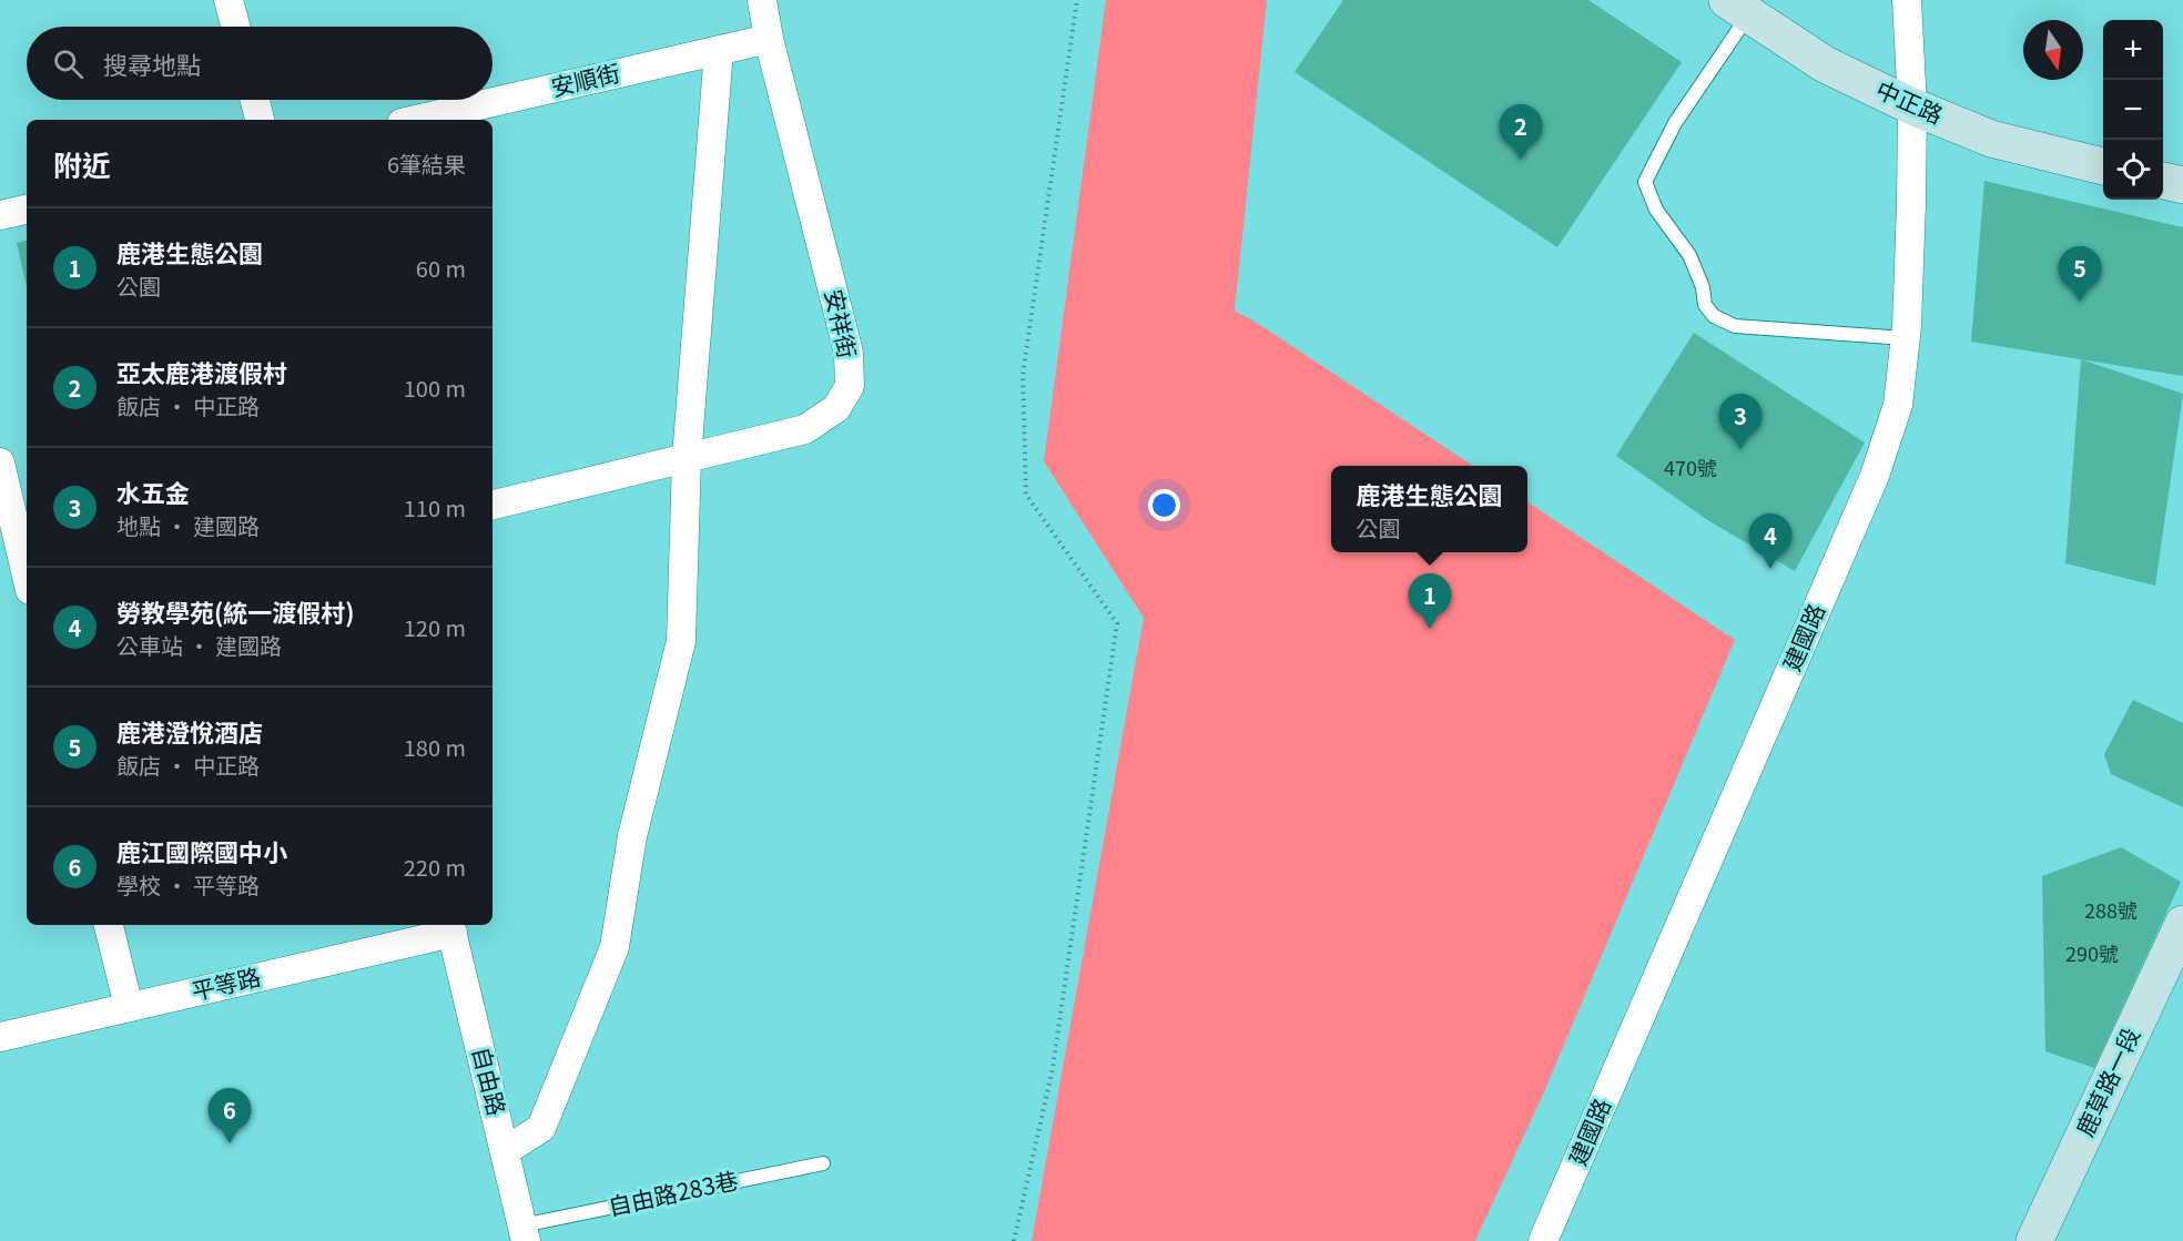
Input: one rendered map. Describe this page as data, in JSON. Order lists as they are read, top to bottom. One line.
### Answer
{"streets":{"main road":["中正路","鹿草路一段"],"street":["安順街","安祥街","建國路","平等路","自由路"],"lane":["自由路283巷"]},"crossings":[["安順街","安祥街"],["中正路","建國路"],["平等路","自由路"],["自由路","自由路283巷"]],"house_numbers":["470號","288號","290號"],"north":"bottom","page":{"map_buttons":["+","−"],"search":"搜尋地點","pins":["2","5","3","4","1","6"],"heading":["附近","6筆結果"],"list":[{"mark":"1","name":"鹿港生態公園","note":"公園","value":"60 m"},{"mark":"2","name":"亞太鹿港渡假村","note":"飯店 · 中正路","value":"100 m"},{"mark":"3","name":"水五金","note":"地點 · 建國路","value":"110 m"},{"mark":"4","name":"勞教學苑(統一渡假村)","note":"公車站 · 建國路","value":"120 m"},{"mark":"5","name":"鹿港澄悅酒店","note":"飯店 · 中正路","value":"180 m"},{"mark":"6","name":"鹿江國際國中小","note":"學校 · 平等路","value":"220 m"}],"popup":["鹿港生態公園","公園"]}}
